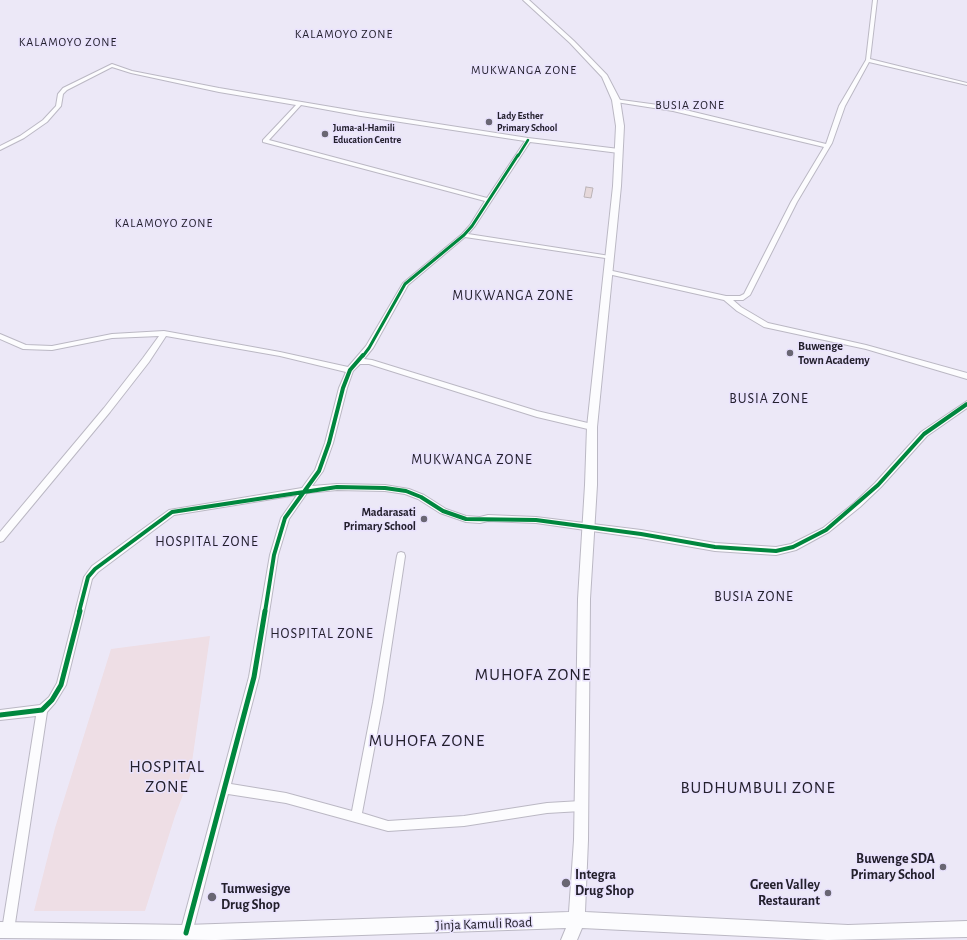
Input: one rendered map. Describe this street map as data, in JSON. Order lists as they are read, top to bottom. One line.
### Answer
{"streets":{"main road":["Jinja Kamuli Road"]},"districts":["KALAMOYO ZONE","KALAMOYO ZONE","MUKWANGA ZONE","BUSIA ZONE","KALAMOYO ZONE","MUKWANGA ZONE","BUSIA ZONE","MUKWANGA ZONE","HOSPITAL ZONE","BUSIA ZONE","HOSPITAL ZONE","MUHOFA ZONE","MUHOFA ZONE","HOSPITAL ZONE","BUDHUMBULI ZONE"],"places":["Lady Esther Primary School","Juma-al-Hamili Education Centre","Buwenge Town Academy","Madarasati Primary School","Buwenge SDA Primary School","Integra Drug Shop","Green Valley Restaurant","Tumwesigye Drug Shop"]}
